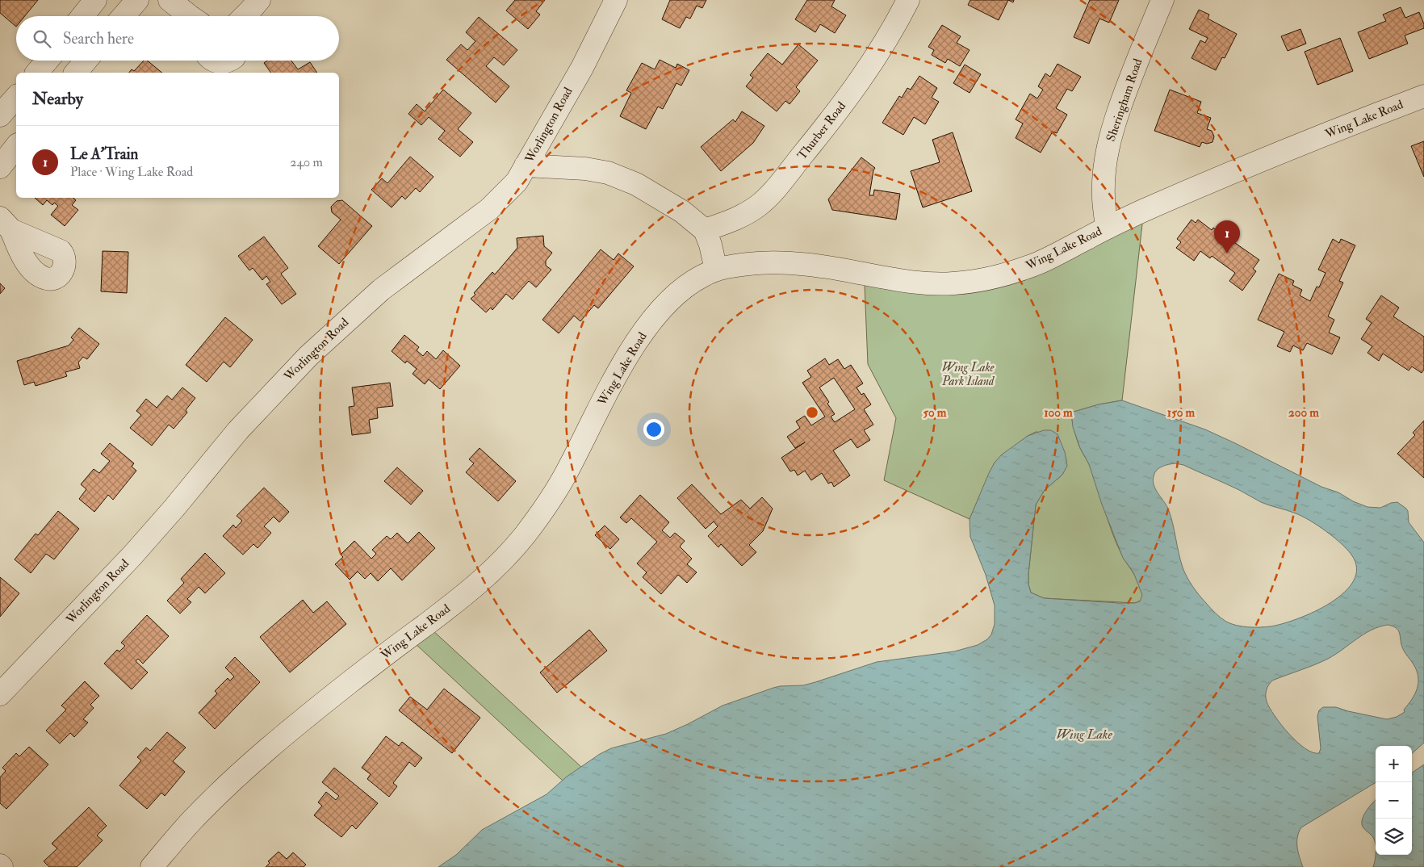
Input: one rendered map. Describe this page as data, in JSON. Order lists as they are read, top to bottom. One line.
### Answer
{"streets":{"street":["Sheringham Road","Wing Lake Road","Worlington Road","Thurber Road"]},"crossings":[["Sheringham Road","Wing Lake Road"]],"water":["Wing Lake"],"parks":["Wing Lake Park Island"],"page":{"search":"Search here","heading":"Nearby","list":[{"mark":"1","name":"Le A'Train","note":"Place · Wing Lake Road","value":"240 m"}],"pins":"1","map_buttons":["+","−"]},"rings":["50 m","100 m","150 m","200 m"]}
